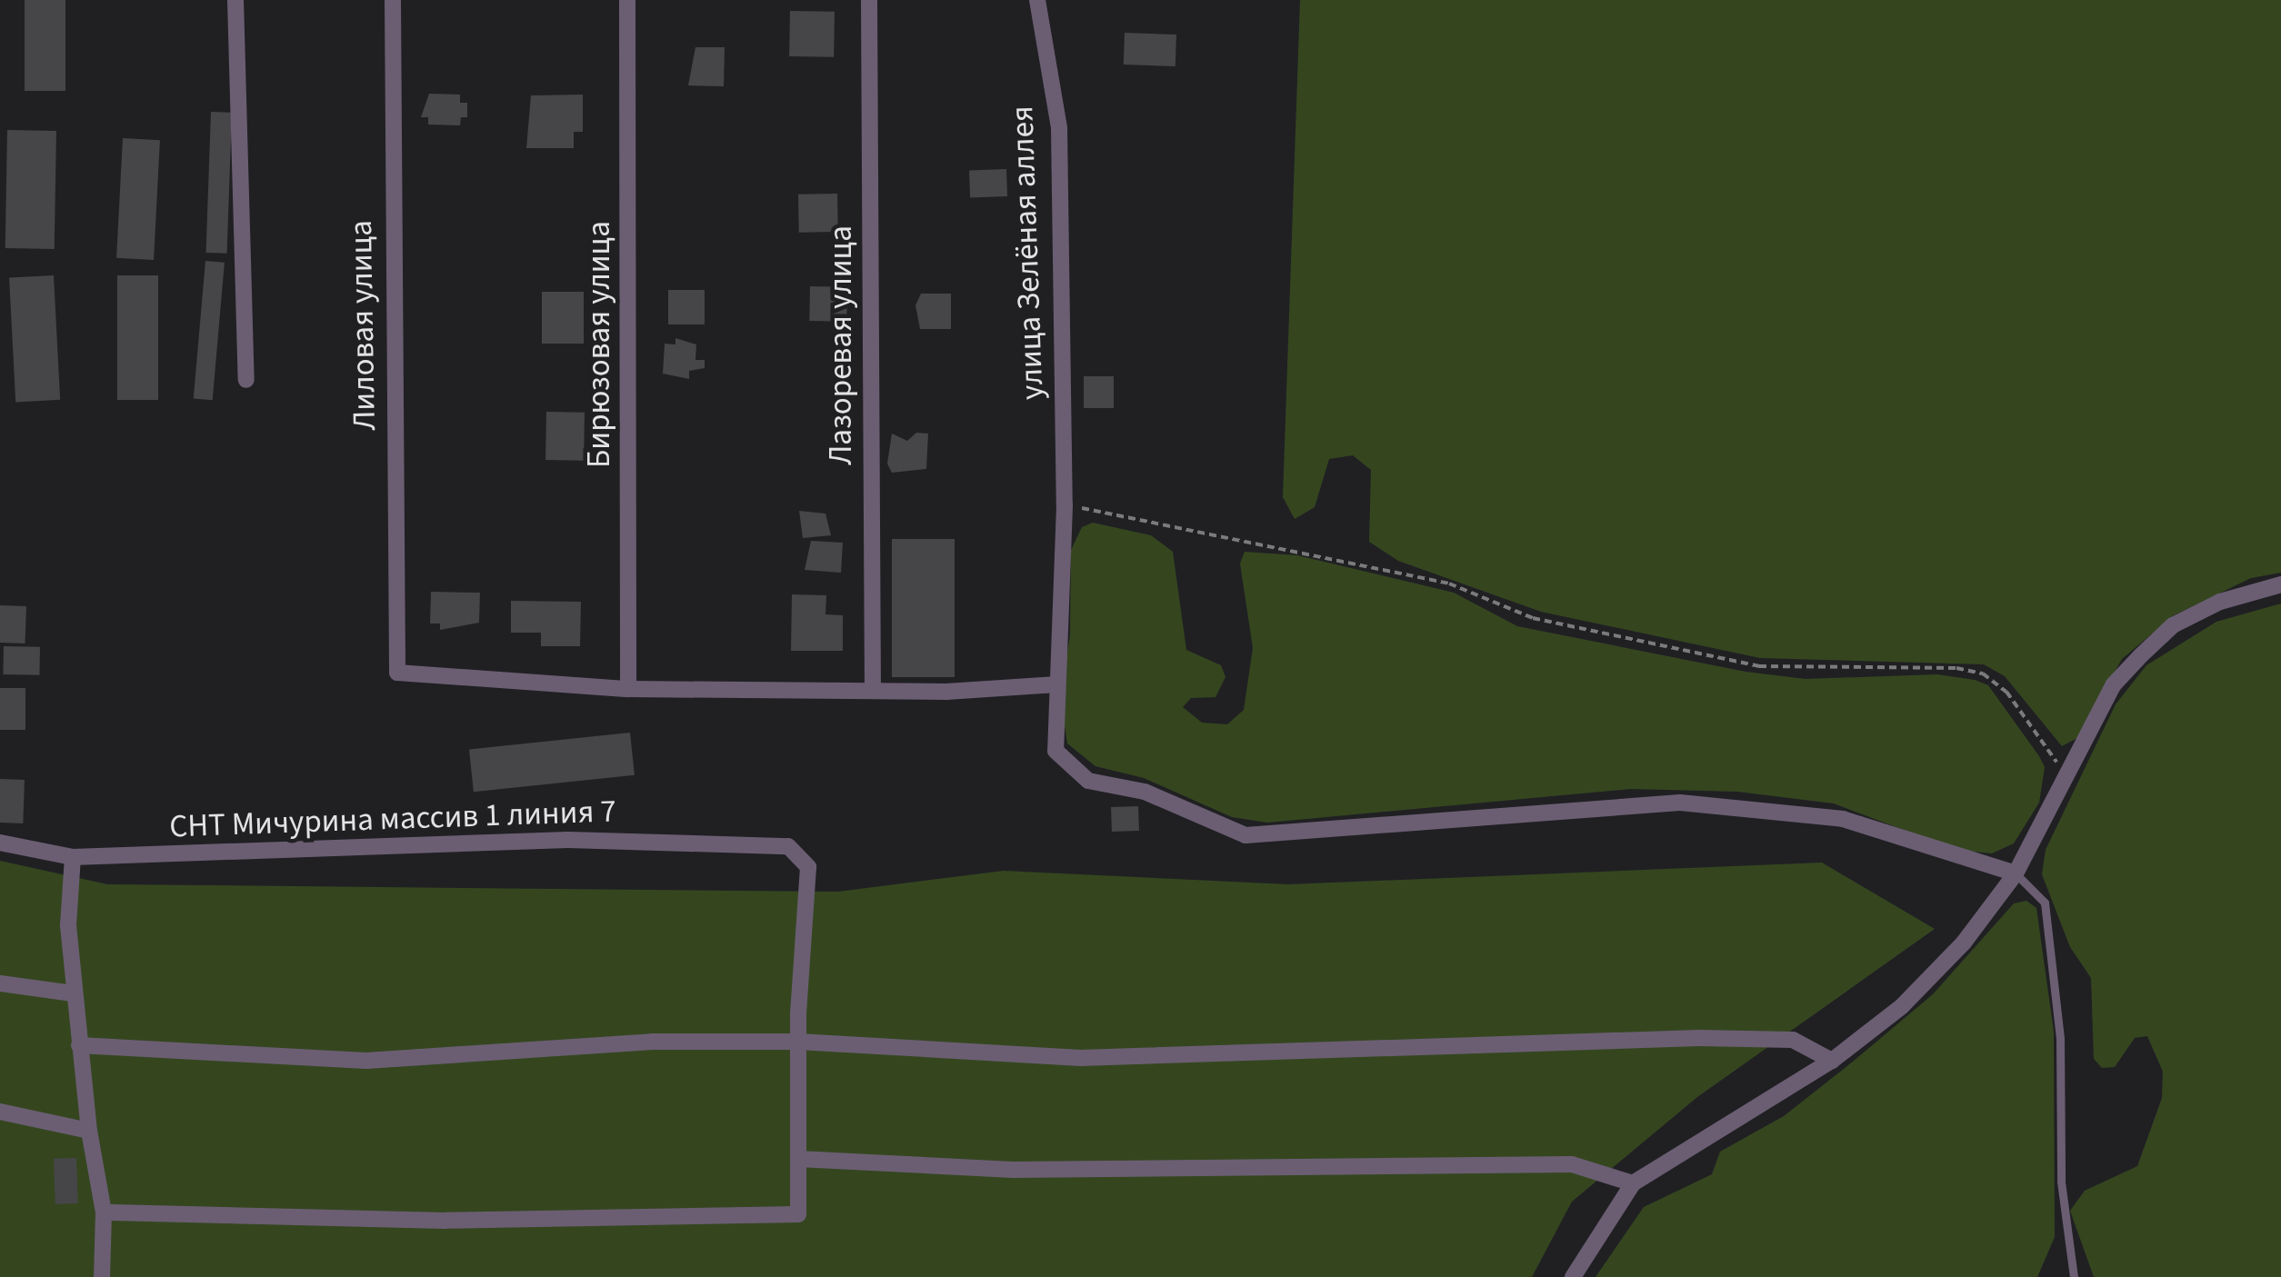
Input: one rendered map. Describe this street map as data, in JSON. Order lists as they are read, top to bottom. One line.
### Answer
{"streets":{"street":["улица Зелёная аллея","Лиловая улица","Бирюзовая улица","Лазоревая улица","СНТ Мичурина массив 1 линия 7"]},"crossings":[["Лиловая улица","Бирюзовая улица"]]}
